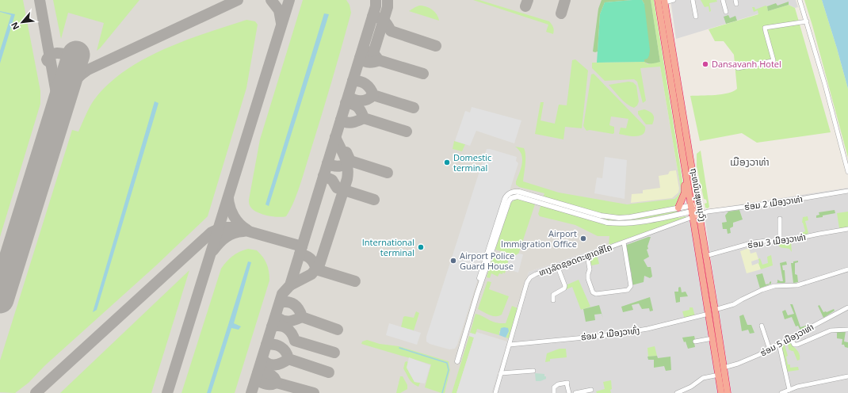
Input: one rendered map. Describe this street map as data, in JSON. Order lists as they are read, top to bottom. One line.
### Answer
{"streets":{"highway":["ຖະຫນົນສຸພານຸວົງ"],"street":["ຮ່ອມ 2 ເມືອງວາທ່າ","ຮ່ອມ 3 ເມືອງວາທ່າ","ທາງລັດຊອດຕະຫຼາດສີໄຄ","ຮ່ອມ 2 ເມືອງວາທົ່ງ","ຮ່ອມ 5 ເມືອງວາທ່າ"]},"crossings":[["ຖະຫນົນສຸພານຸວົງ","ຮ່ອມ 2 ເມືອງວາທ່າ"],["ຖະຫນົນສຸພານຸວົງ","ຮ່ອມ 3 ເມືອງວາທ່າ"],["ຖະຫນົນສຸພານຸວົງ","ທາງລັດຊອດຕະຫຼາດສີໄຄ"],["ຖະຫນົນສຸພານຸວົງ","ຮ່ອມ 2 ເມືອງວາທົ່ງ"],["ຖະຫນົນສຸພານຸວົງ","ຮ່ອມ 5 ເມືອງວາທ່າ"],["ຮ່ອມ 2 ເມືອງວາທ່າ","ທາງລັດຊອດຕະຫຼາດສີໄຄ"],["ທາງລັດຊອດຕະຫຼາດສີໄຄ","ຮ່ອມ 2 ເມືອງວາທົ່ງ"]],"districts":["ເມືອງວາທ່າ"],"places":["Dansavanh Hotel","Domestic terminal","Airport Immigration Office","International terminal","Airport Police Guard House"],"north":"bottom left"}
